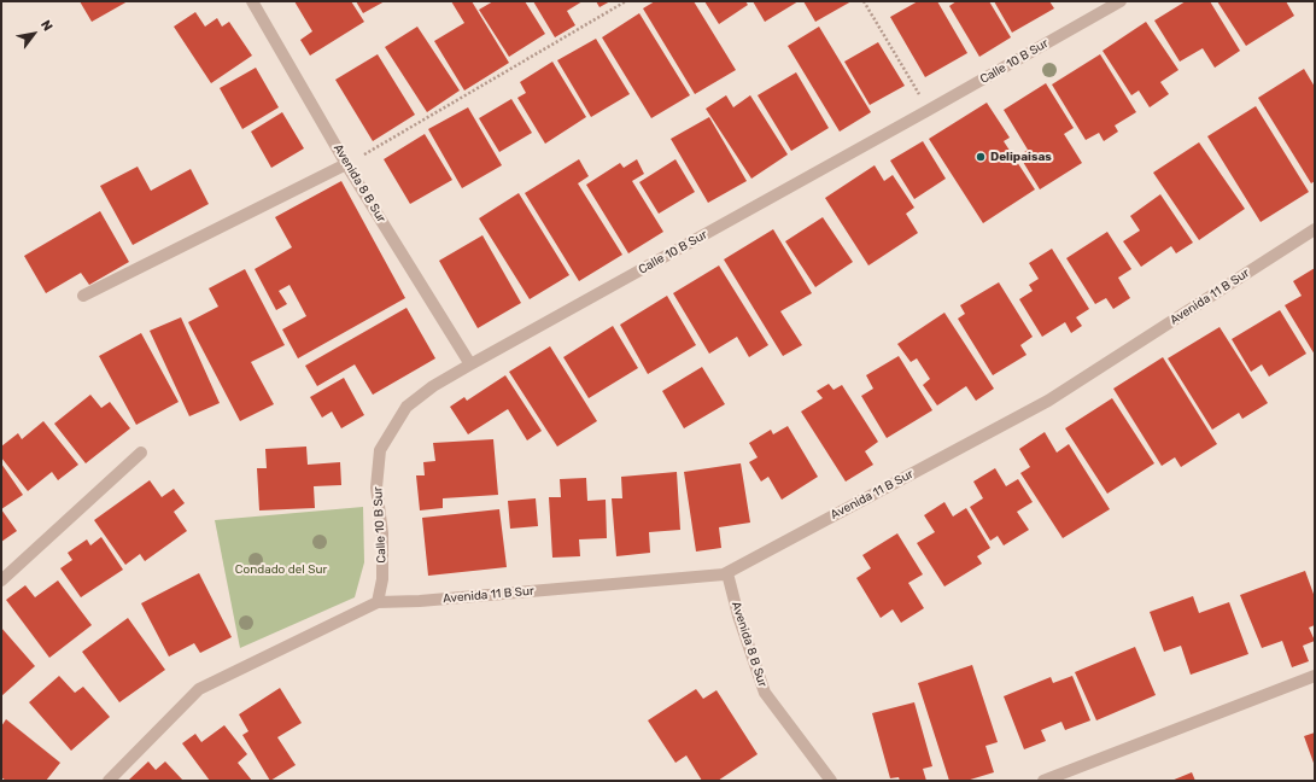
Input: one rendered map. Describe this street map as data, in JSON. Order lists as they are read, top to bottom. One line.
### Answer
{"streets":{"street":["Calle 10 B Sur","Avenida 8 B Sur","Avenida 11 B Sur"]},"crossings":[["Calle 10 B Sur","Avenida 8 B Sur"],["Calle 10 B Sur","Avenida 11 B Sur"],["Avenida 8 B Sur","Avenida 11 B Sur"]],"parks":["Condado del Sur"],"places":["Delipaisas"],"north":"top right"}
